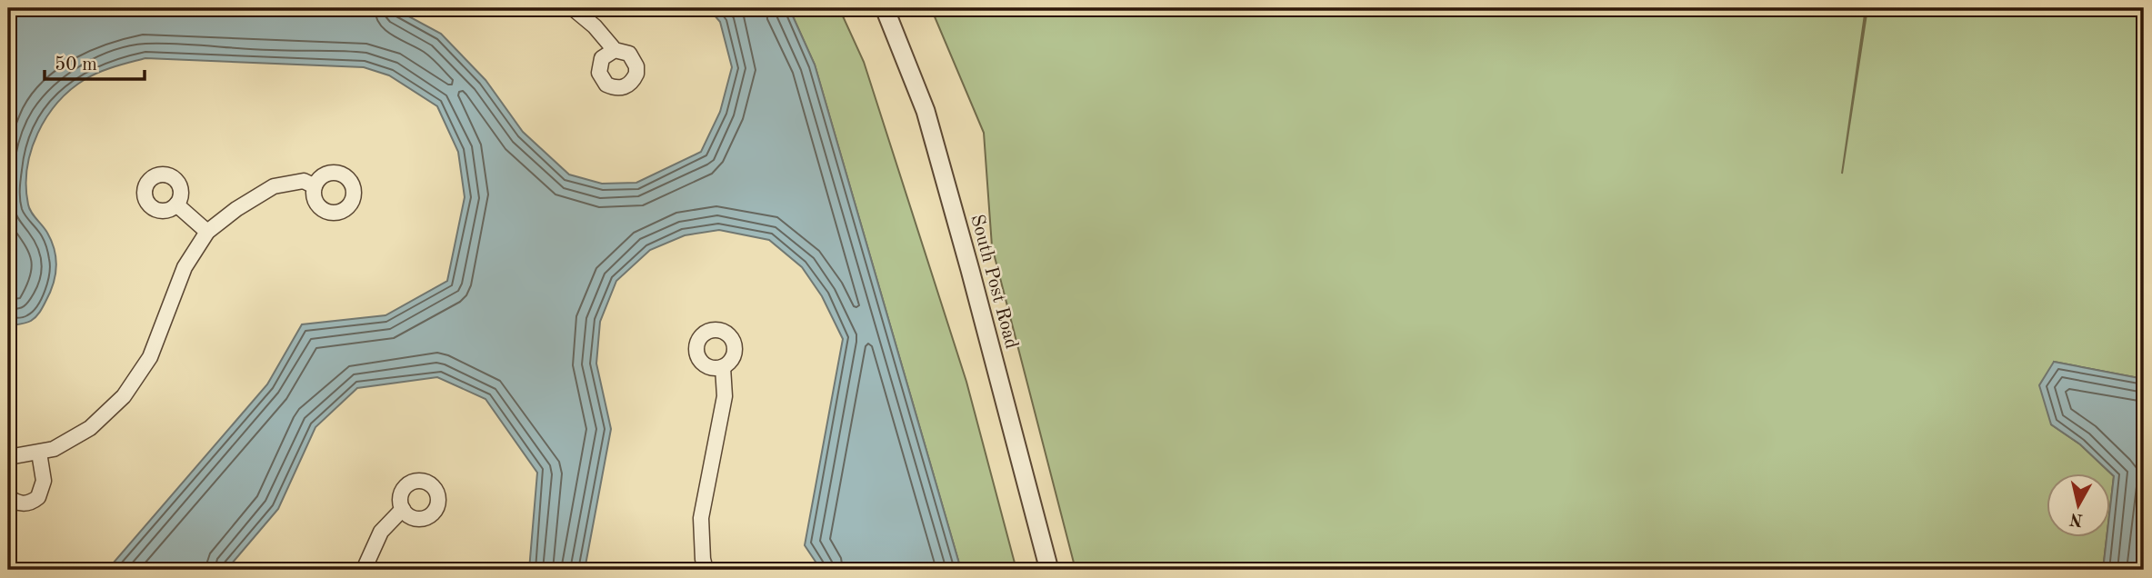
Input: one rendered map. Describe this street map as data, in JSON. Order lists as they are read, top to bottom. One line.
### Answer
{"streets":{"street":["South Post Road"]},"scale_bar":"50 m","north":"bottom"}
